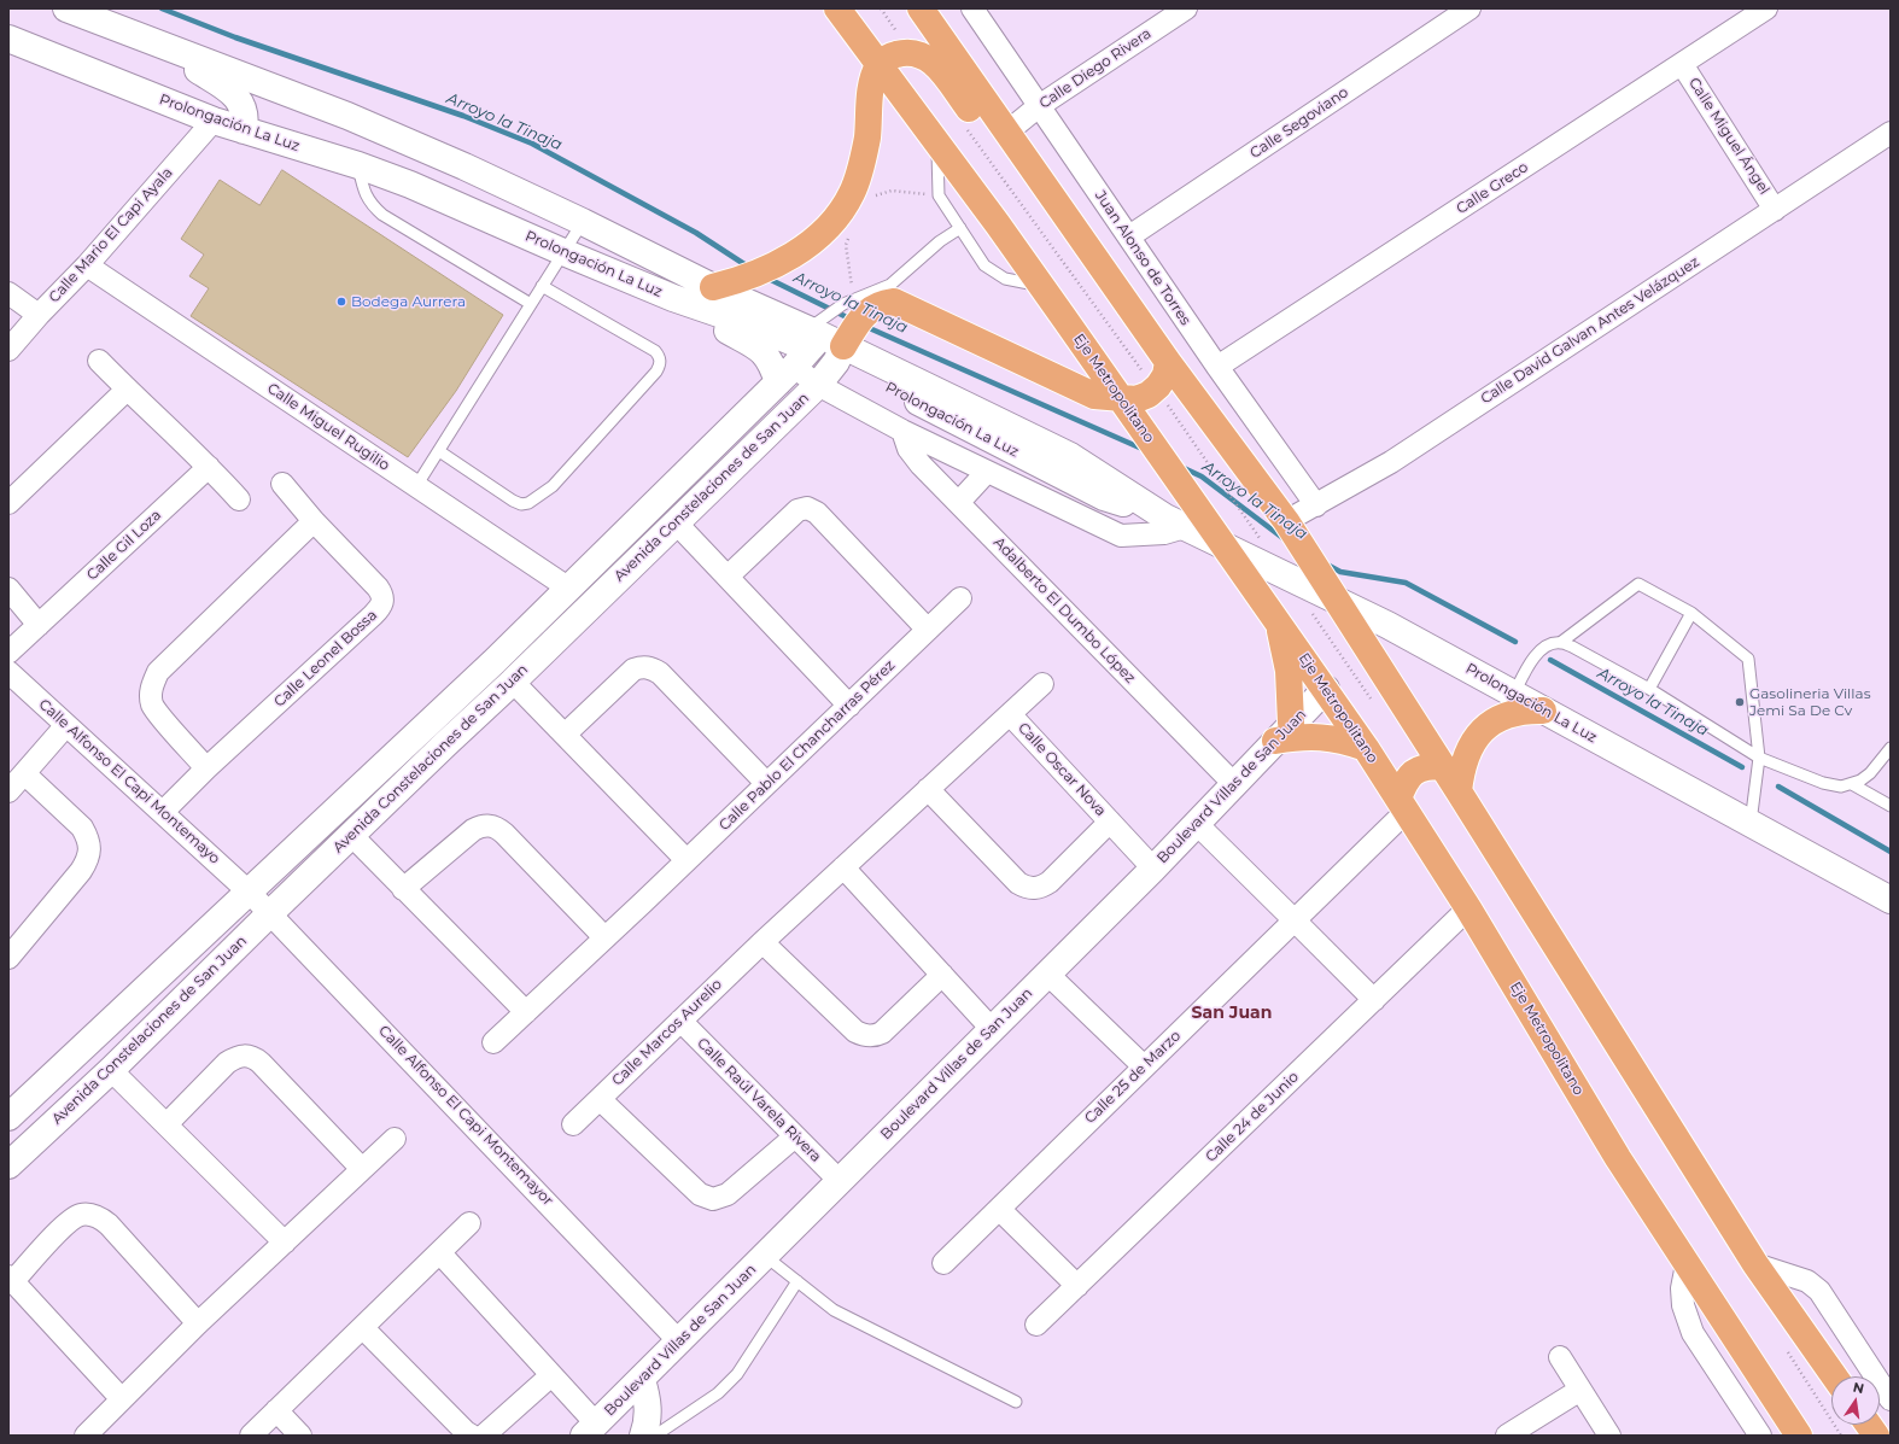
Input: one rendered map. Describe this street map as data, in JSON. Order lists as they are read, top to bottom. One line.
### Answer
{"streets":{"main road":["Eje Metropolitano"],"street":["Calle Diego Rivera","Prolongación La Luz","Calle Segoviano","Calle Miguel Ángel","Calle Greco","Calle Mario El Capi Ayala","Juan Alonso de Torres","Calle David Galvan Antes Velázquez","Calle Miguel Rugilio","Avenida Constelaciones de San Juan","Calle Gil Loza","Adalberto El Dumbo López","Calle Leonel Bossa","Calle Pablo El Chancharras Pérez","Calle Oscar Nova","Calle Alfonso El Capi Montemayo","Boulevard Villas de San Juan","Calle Marcos Aurelio","Calle 25 de Marzo","Calle Raúl Varela Rivera","Calle Alfonso El Capi Montemayor","Calle 24 de Junio"]},"crossings":[["Calle Diego Rivera","Juan Alonso de Torres"],["Prolongación La Luz","Calle Mario El Capi Ayala"],["Prolongación La Luz","Eje Metropolitano"],["Prolongación La Luz","Avenida Constelaciones de San Juan"],["Calle Segoviano","Juan Alonso de Torres"],["Calle Miguel Ángel","Calle Greco"],["Calle Miguel Ángel","Calle David Galvan Antes Velázquez"],["Calle Greco","Juan Alonso de Torres"],["Calle Mario El Capi Ayala","Calle Miguel Rugilio"],["Juan Alonso de Torres","Calle David Galvan Antes Velázquez"],["Eje Metropolitano","Boulevard Villas de San Juan"],["Eje Metropolitano","Calle 25 de Marzo"],["Eje Metropolitano","Calle 24 de Junio"],["Calle Miguel Rugilio","Avenida Constelaciones de San Juan"],["Avenida Constelaciones de San Juan","Calle Alfonso El Capi Montemayo"],["Avenida Constelaciones de San Juan","Calle Alfonso El Capi Montemayor"],["Adalberto El Dumbo López","Boulevard Villas de San Juan"],["Calle Leonel Bossa","Calle Alfonso El Capi Montemayo"],["Calle Oscar Nova","Boulevard Villas de San Juan"],["Calle Oscar Nova","Calle Marcos Aurelio"],["Calle Alfonso El Capi Montemayo","Calle Alfonso El Capi Montemayor"],["Boulevard Villas de San Juan","Calle Raúl Varela Rivera"],["Boulevard Villas de San Juan","Calle Alfonso El Capi Montemayor"],["Calle Marcos Aurelio","Calle Raúl Varela Rivera"]],"districts":["San Juan"],"water":["Arroyo la Tinaja"],"places":["Bodega Aurrera","Gasolineria Villas Jemi Sa De Cv"],"north":"top"}
